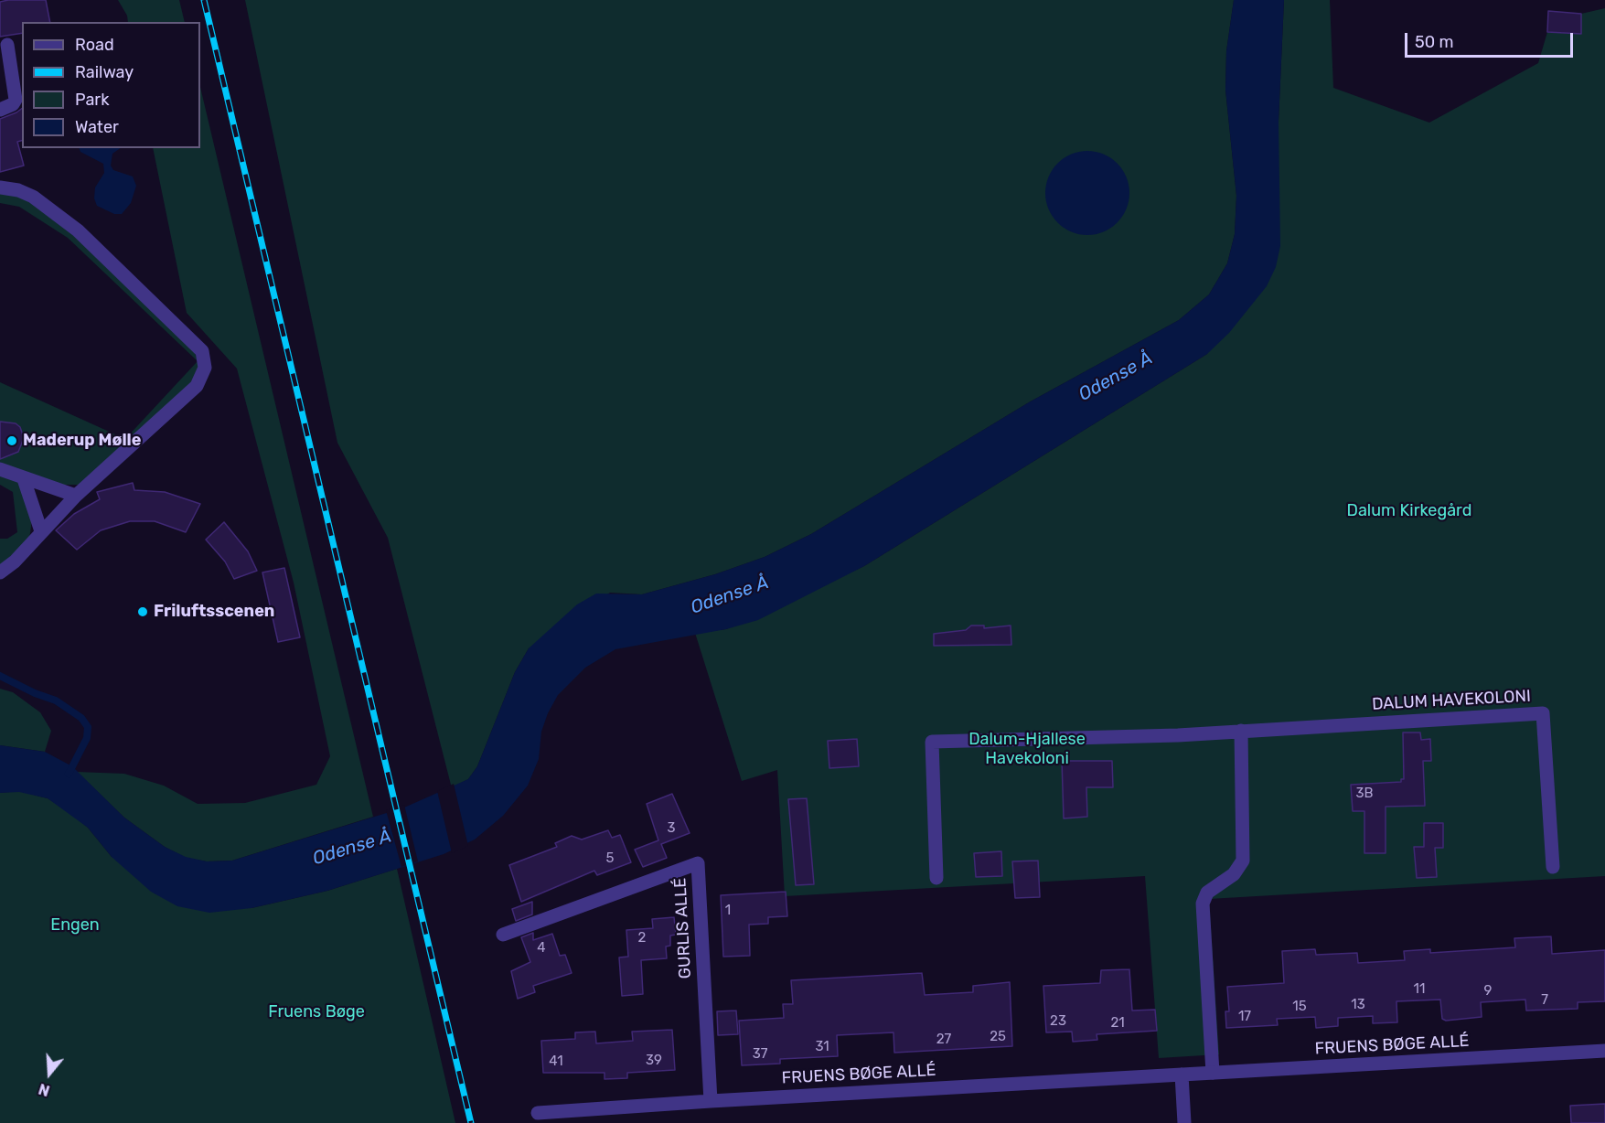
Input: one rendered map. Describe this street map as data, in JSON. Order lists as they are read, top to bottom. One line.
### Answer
{"streets":{"street":["DALUM HAVEKOLONI","GURLIS ALLÉ","FRUENS BØGE ALLÉ"]},"crossings":[["GURLIS ALLÉ","FRUENS BØGE ALLÉ"]],"water":["Odense Å"],"parks":["Dalum Kirkegård","Dalum-Hjallese Havekoloni","Engen","Fruens Bøge"],"places":["Maderup Mølle","Friluftsscenen"],"house_numbers":["3B","3","5","1","2","4","11","9","7","13","15","17","23","21","25","27","31","37","39","41"],"legend":["Road","Railway","Park","Water"],"scale_bar":"50 m","north":"bottom"}
